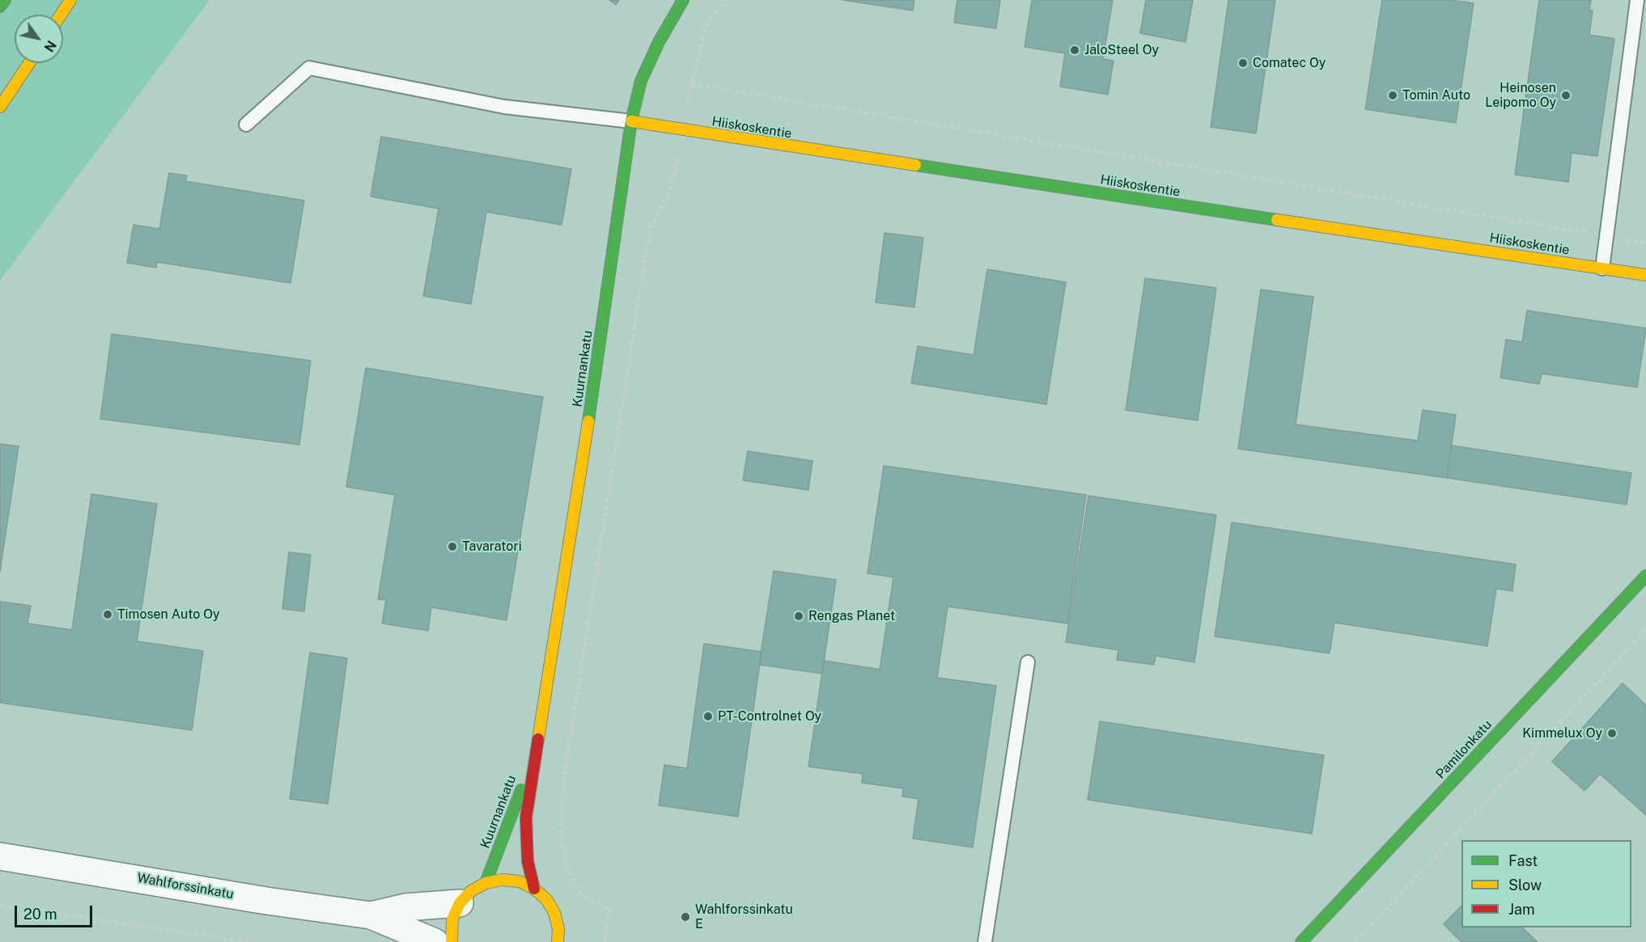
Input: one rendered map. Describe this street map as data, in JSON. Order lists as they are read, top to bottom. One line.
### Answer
{"streets":{"main road":["Hiiskoskentie","Kuurnankatu","Pamilonkatu"],"street":["Wahlforssinkatu"]},"crossings":[["Hiiskoskentie","Kuurnankatu"]],"places":["JaloSteel Oy","Comatec Oy","Tomin Auto","Heinosen Leipomo Oy","Tavaratori","Timosen Auto Oy","Rengas Planet","PT-Controlnet Oy","Kimmelux Oy","Wahlforssinkatu E"],"legend":["Fast","Slow","Jam"],"scale_bar":"20 m","north":"bottom right"}
